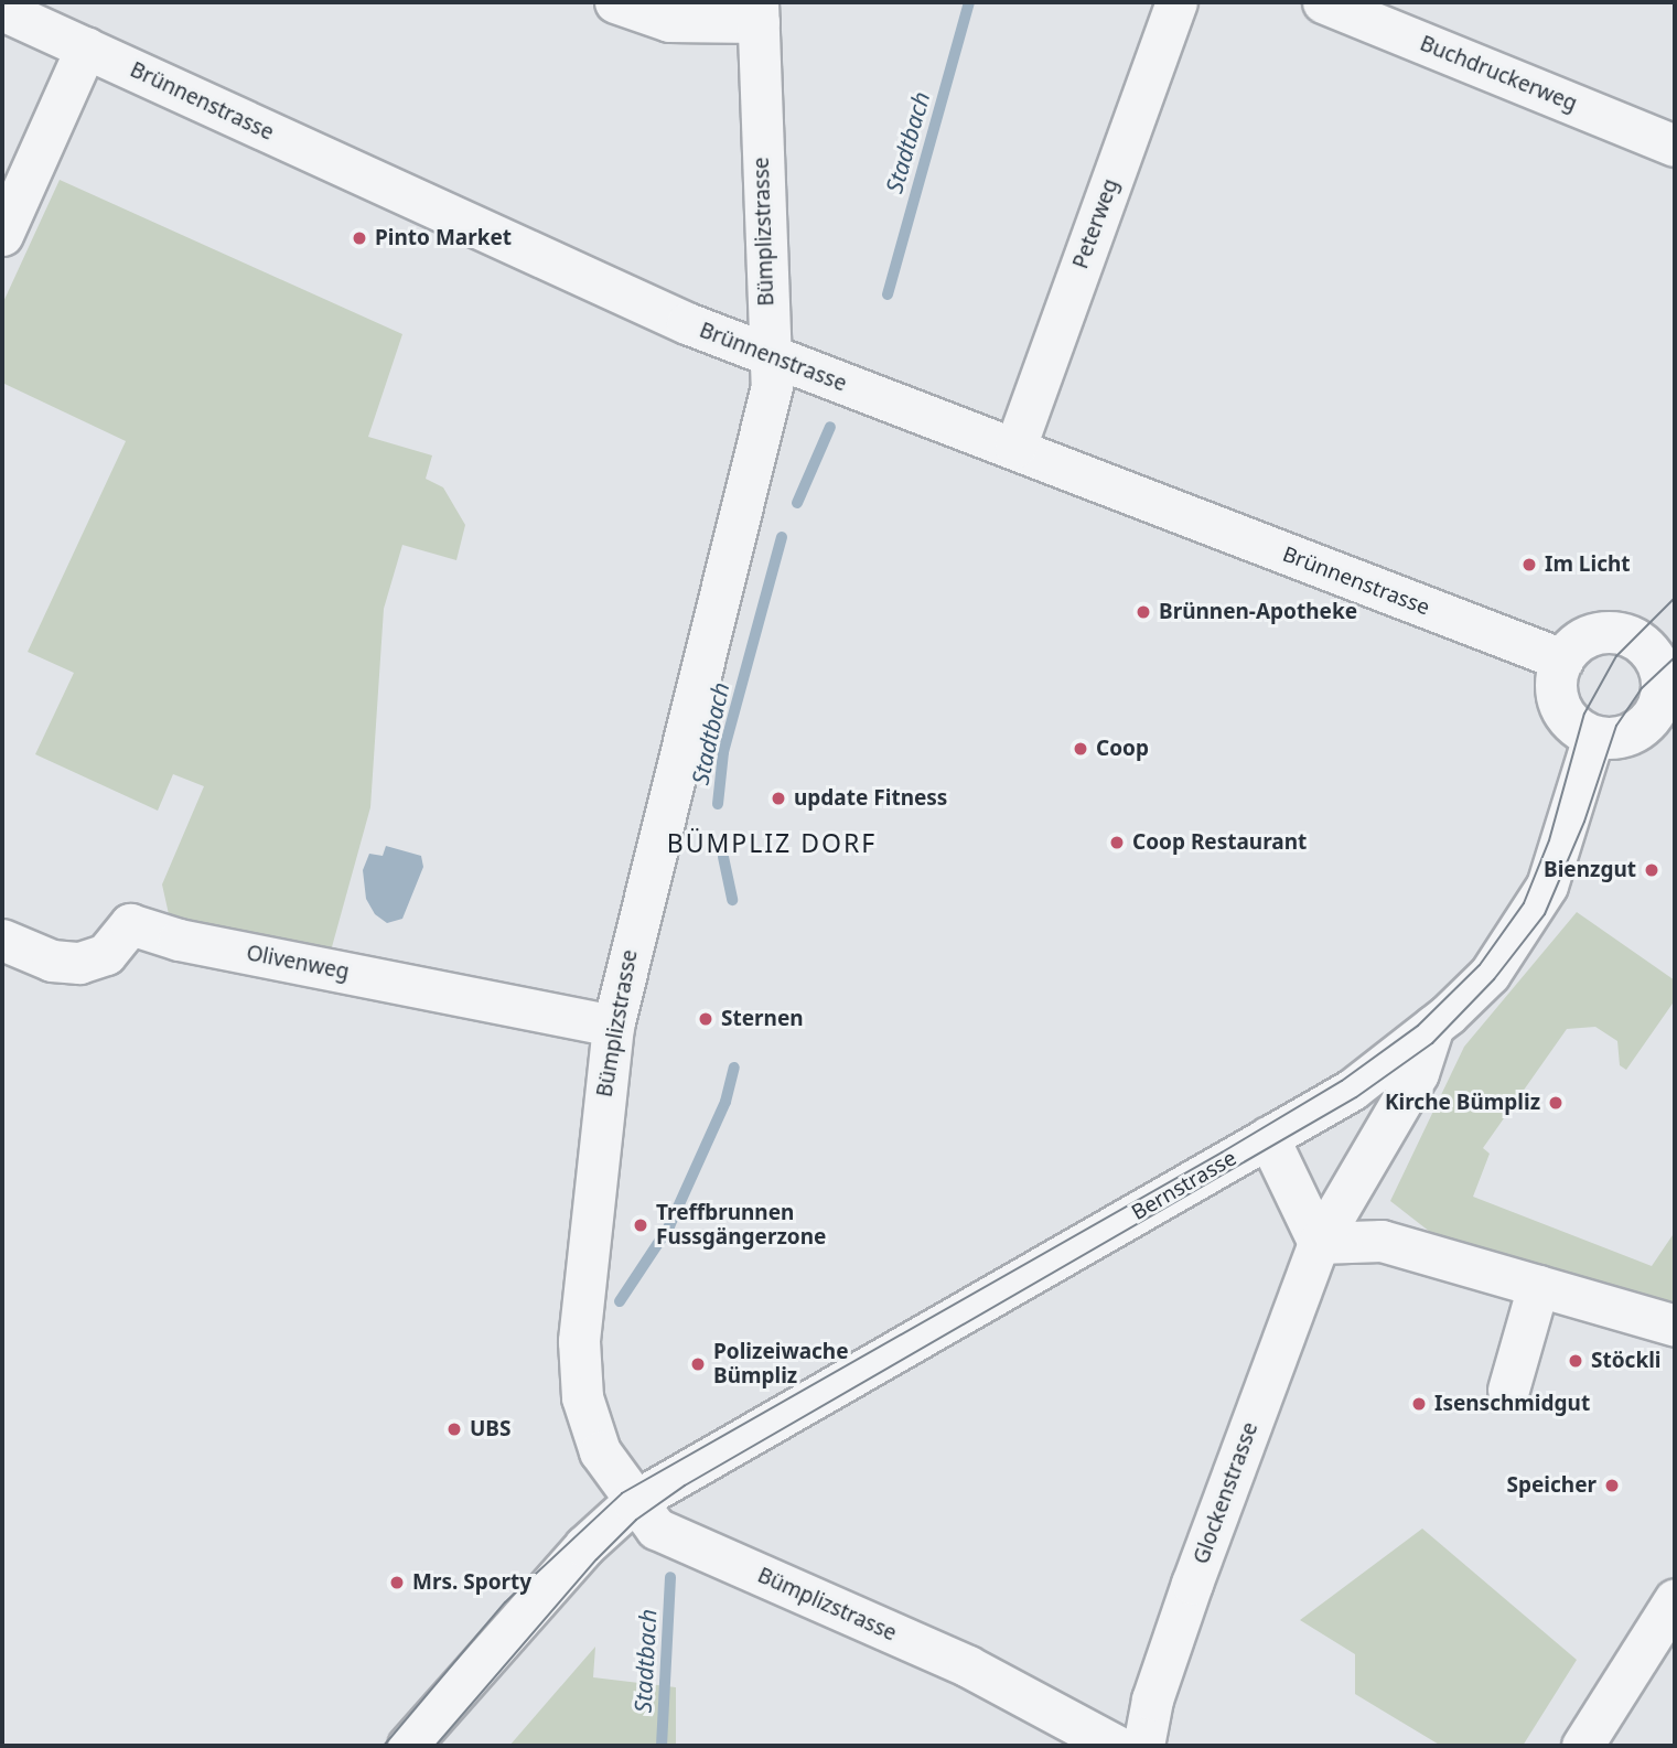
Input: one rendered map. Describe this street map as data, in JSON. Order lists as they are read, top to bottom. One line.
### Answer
{"streets":{"street":["Buchdruckerweg","Brünnenstrasse","Peterweg","Bümplizstrasse","Olivenweg","Bernstrasse","Glockenstrasse"]},"crossings":[["Brünnenstrasse","Peterweg"],["Brünnenstrasse","Bümplizstrasse"],["Brünnenstrasse","Bernstrasse"],["Bümplizstrasse","Olivenweg"],["Bümplizstrasse","Bernstrasse"],["Bernstrasse","Glockenstrasse"]],"districts":["BÜMPLIZ DORF"],"water":["Stadtbach"],"places":["Pinto Market","Im Licht","Brünnen-Apotheke","Coop","update Fitness","Coop Restaurant","Bienzgut","Sternen","Kirche Bümpliz","Treffbrunnen Fussgängerzone","Stöckli","Polizeiwache Bümpliz","Isenschmidgut","UBS","Speicher","Mrs. Sporty"]}
